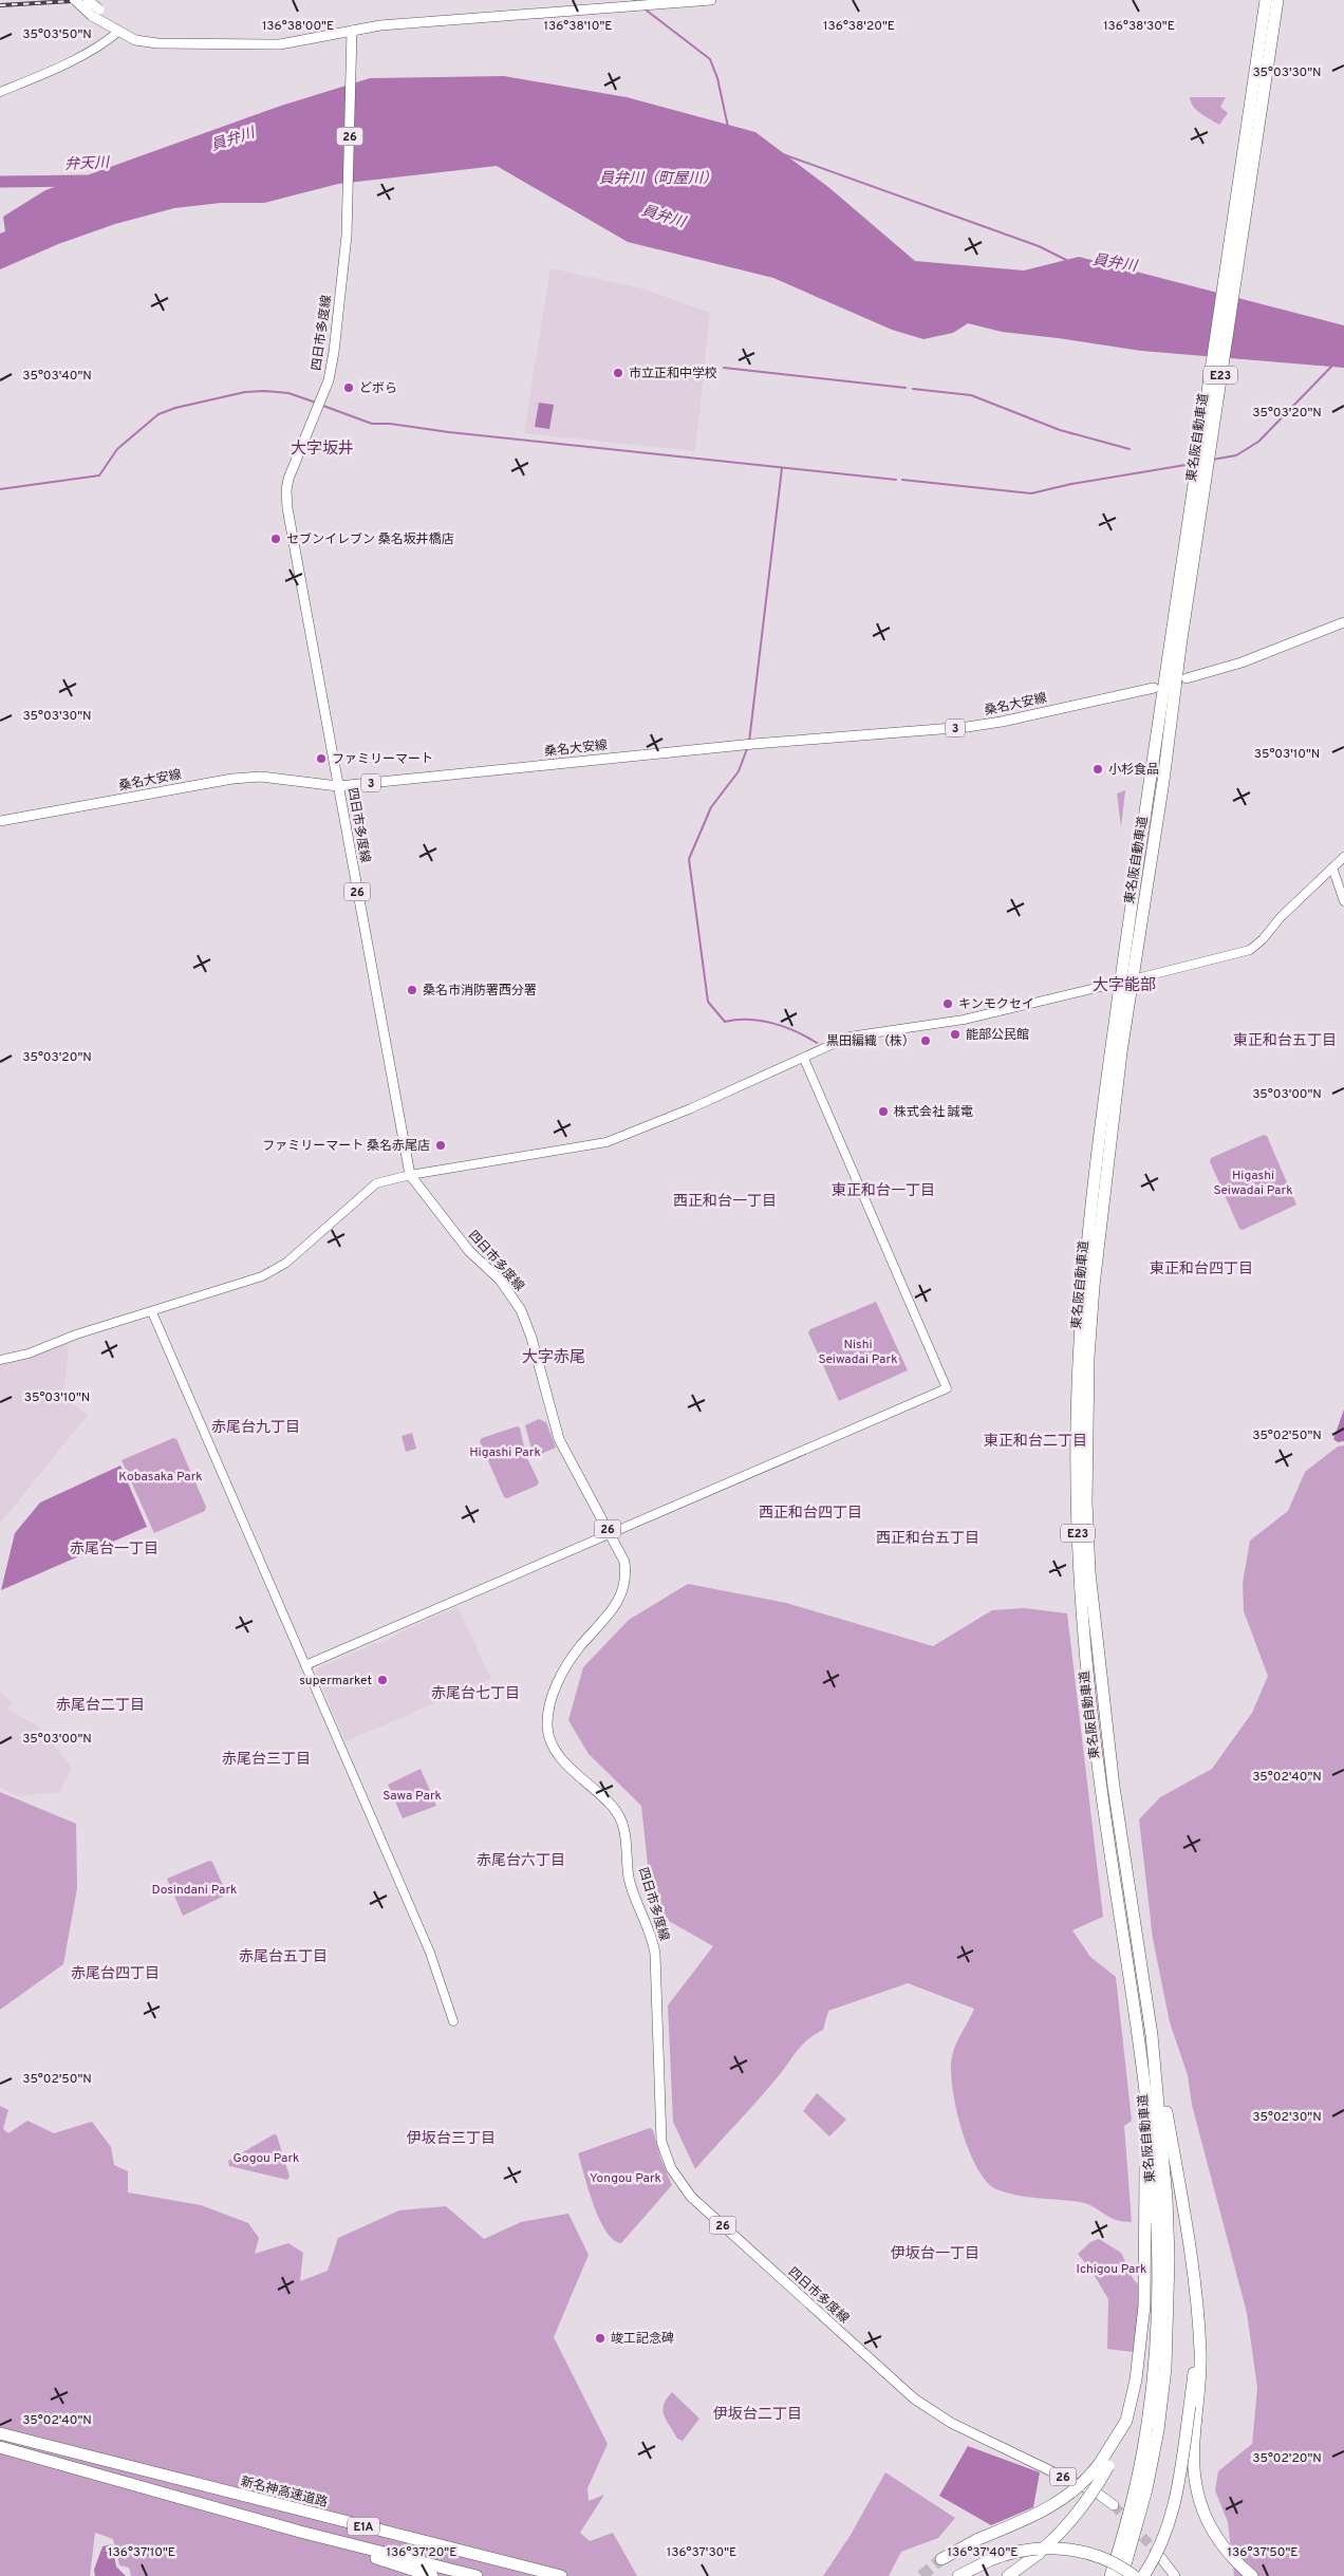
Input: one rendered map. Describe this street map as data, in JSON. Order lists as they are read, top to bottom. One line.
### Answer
{"streets":{"highway":["E23","東名阪自動車道","新名神高速道路","E1A"],"main road":["26","四日市多度線","桑名大安線","3"]},"crossings":[["四日市多度線","桑名大安線"]],"districts":["大字坂井","大字能部","東正和台五丁目","東正和台一丁目","西正和台一丁目","東正和台四丁目","大字赤尾","赤尾台九丁目","東正和台二丁目","西正和台四丁目","西正和台五丁目","赤尾台一丁目","赤尾台七丁目","赤尾台二丁目","赤尾台三丁目","赤尾台六丁目","赤尾台五丁目","赤尾台四丁目","伊坂台三丁目","伊坂台一丁目","伊坂台二丁目"],"water":["員弁川","弁天川","員弁川（町屋川）"],"parks":["Higashi Seiwadai Park","Nishi Seiwadai Park","Higashi Park","Kobasaka Park","Sawa Park","Dosindani Park","Gogou Park","Yongou Park","Ichigou Park"],"places":["市立正和中学校","どボら","セブンイレブン 桑名坂井橋店","ファミリーマート","小杉食品","桑名市消防署西分署","キンモクセイ","能部公民館","黒田編織（株）","株式会社 誠電","ファミリーマート 桑名赤尾店","supermarket","竣工記念碑"],"coordinates":["136°38'00\"E","136°38'10\"E","136°38'20\"E","136°38'30\"E","35°03'50\"N","35°03'30\"N","35°03'40\"N","35°03'20\"N","35°03'10\"N","35°03'00\"N","35°02'50\"N","35°02'40\"N","35°02'30\"N","35°02'20\"N","136°37'10\"E","136°37'20\"E","136°37'30\"E","136°37'40\"E","136°37'50\"E"]}
